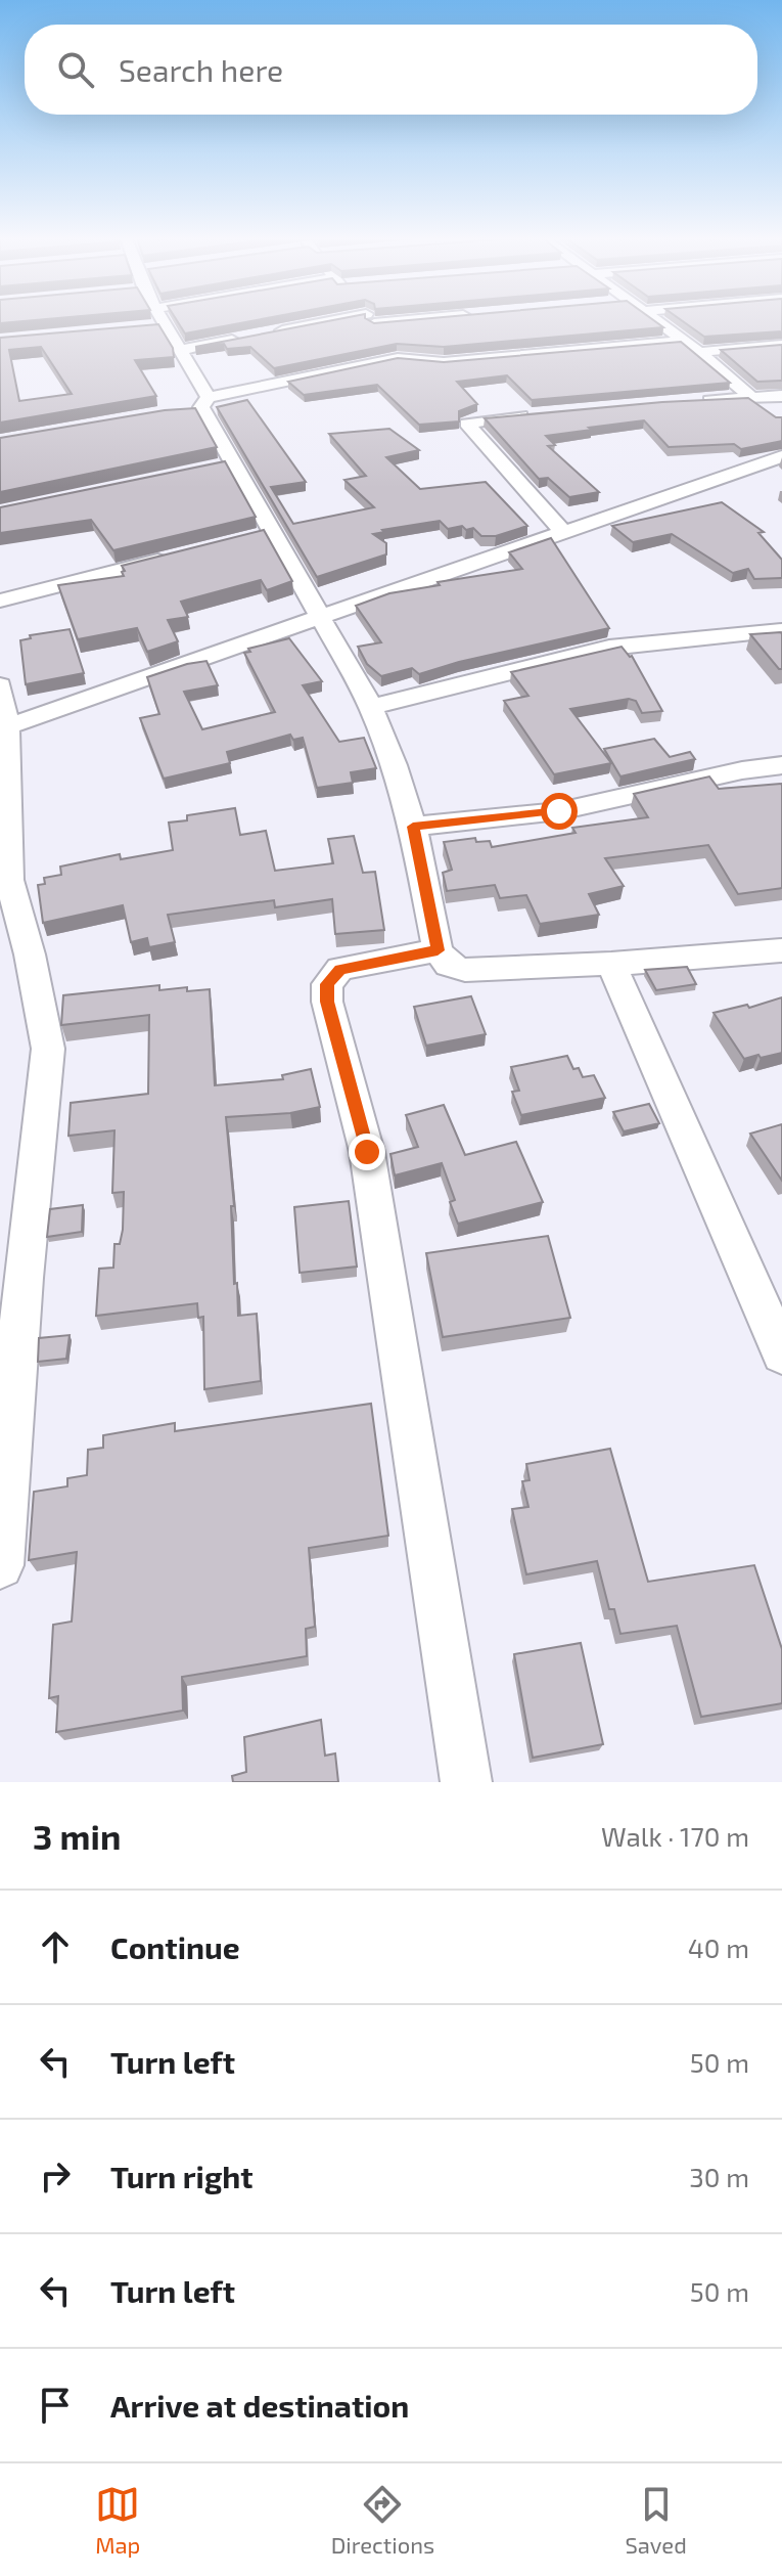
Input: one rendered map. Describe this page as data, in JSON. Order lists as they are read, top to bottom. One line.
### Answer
{"page":{"search":"Search here","heading":["3 min","Walk · 170 m"],"list":[["Continue","40 m"],["Turn left","50 m"],["Turn right","30 m"],["Turn left","50 m"],"Arrive at destination"],"nav":["Map","Directions","Saved"]}}
